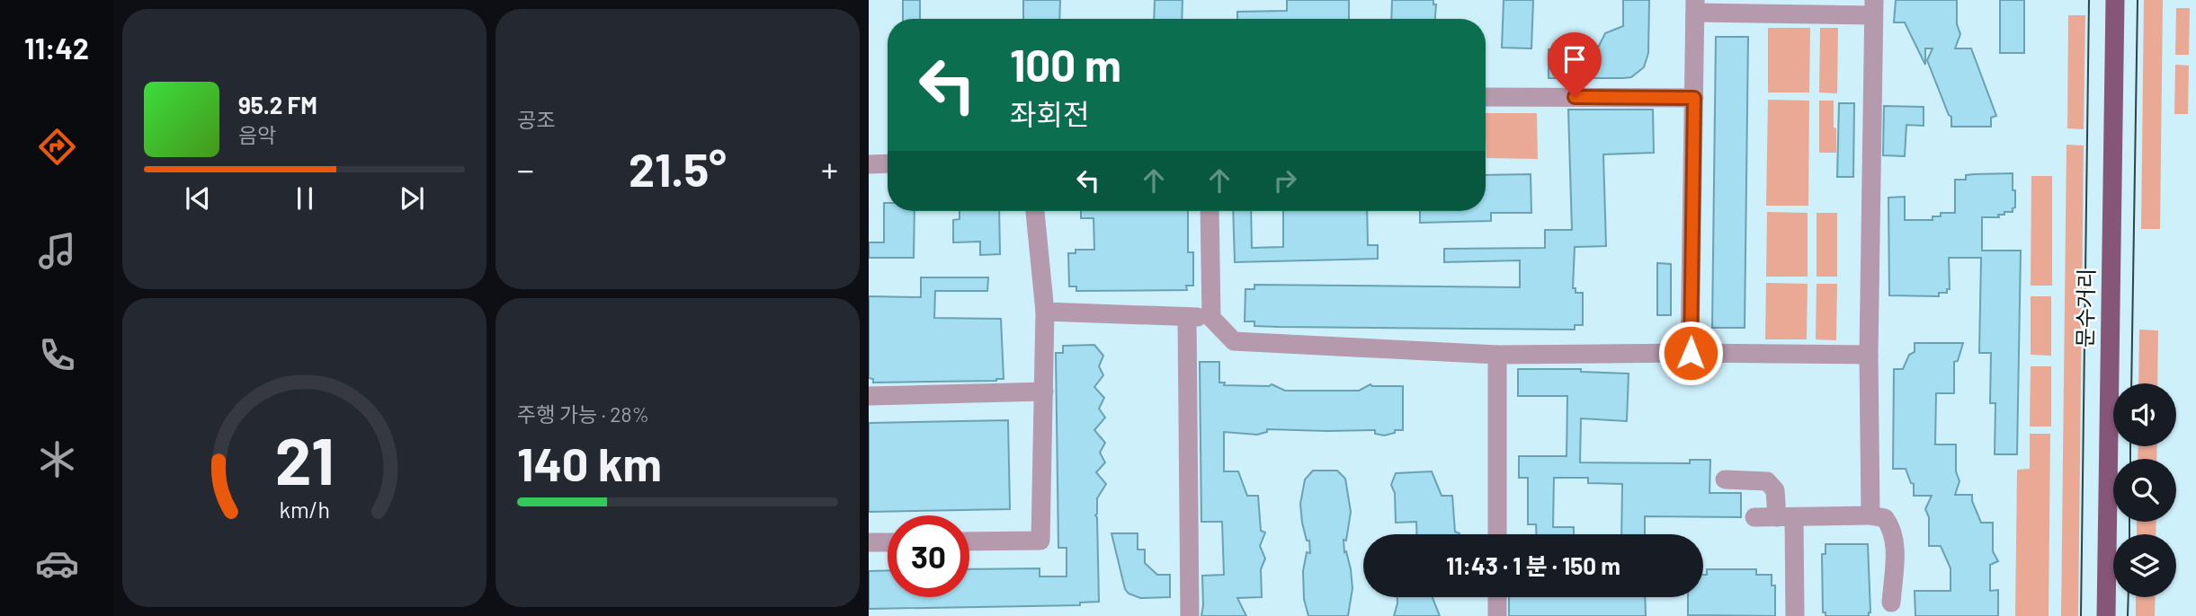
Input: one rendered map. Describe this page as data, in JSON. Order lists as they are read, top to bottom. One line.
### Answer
{"streets":{"main road":["문수거리"]},"page":{"tabs":"11:42","tile":["공조",["주행 가능 · 28%","140 km"]],"turn":["100 m","좌회전"],"song":["95.2 FM","음악"],"heat":["−","21.5°","+"],"limit":"30","trip":"11:43 · 1 분 · 150 m","gauge":["21","km/h"]}}
